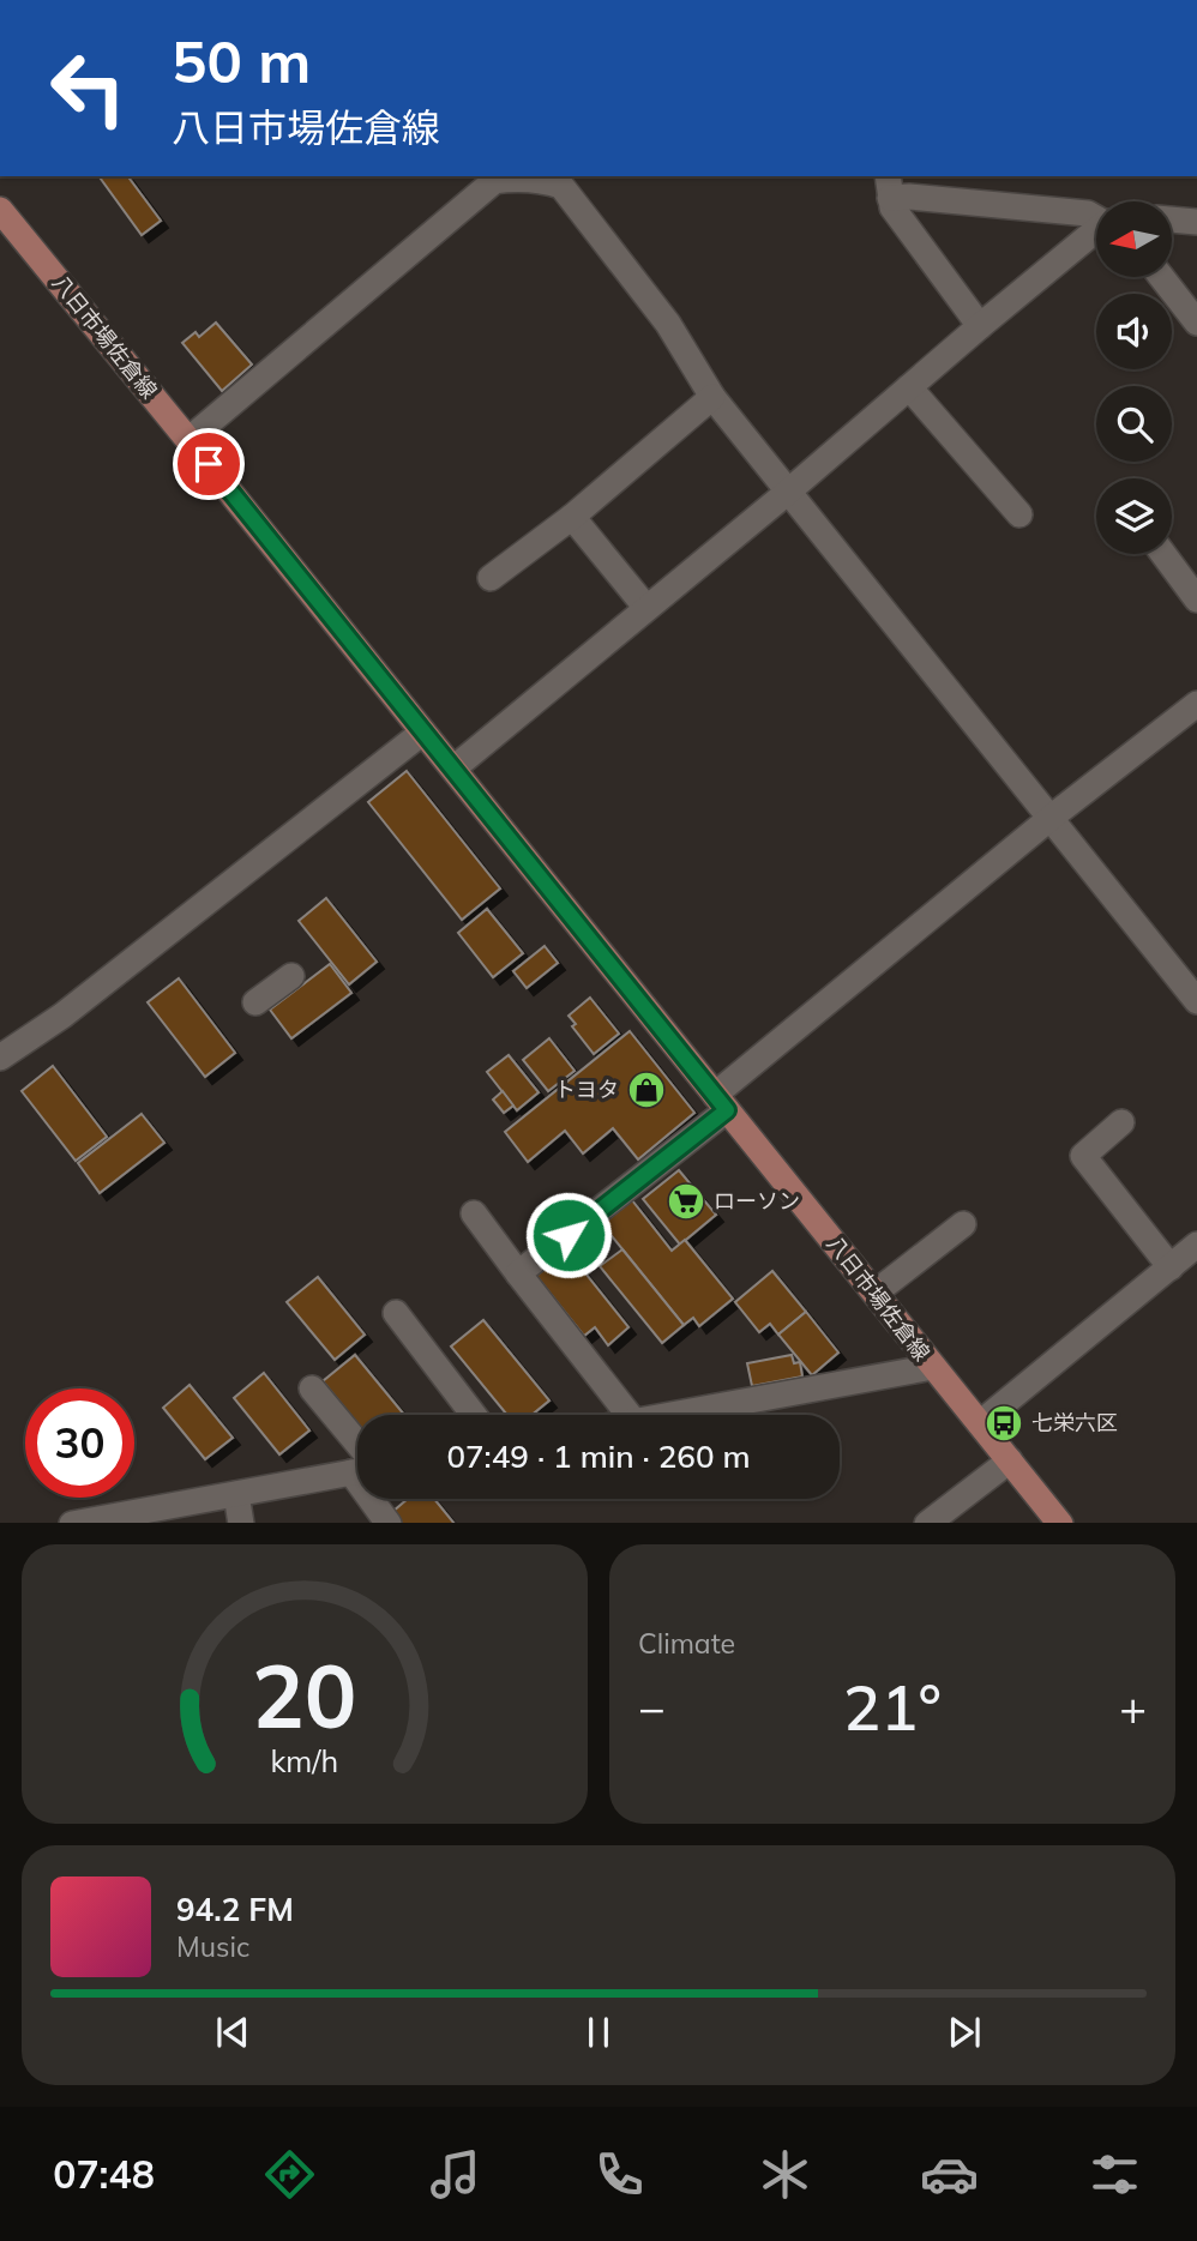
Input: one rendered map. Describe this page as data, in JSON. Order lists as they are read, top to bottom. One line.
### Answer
{"streets":{"main road":["八日市場佐倉線"]},"places":{"shop":["トヨタ"],"supermarket":["ローソン"],"bus stop":["七栄六区"]},"north":"left","page":{"turn":["50 m","八日市場佐倉線"],"limit":"30","trip":"07:49 · 1 min · 260 m","tile":"Climate","heat":["−","21°","+"],"song":["94.2 FM","Music"],"tabs":"07:48","gauge":["20","km/h"]}}
